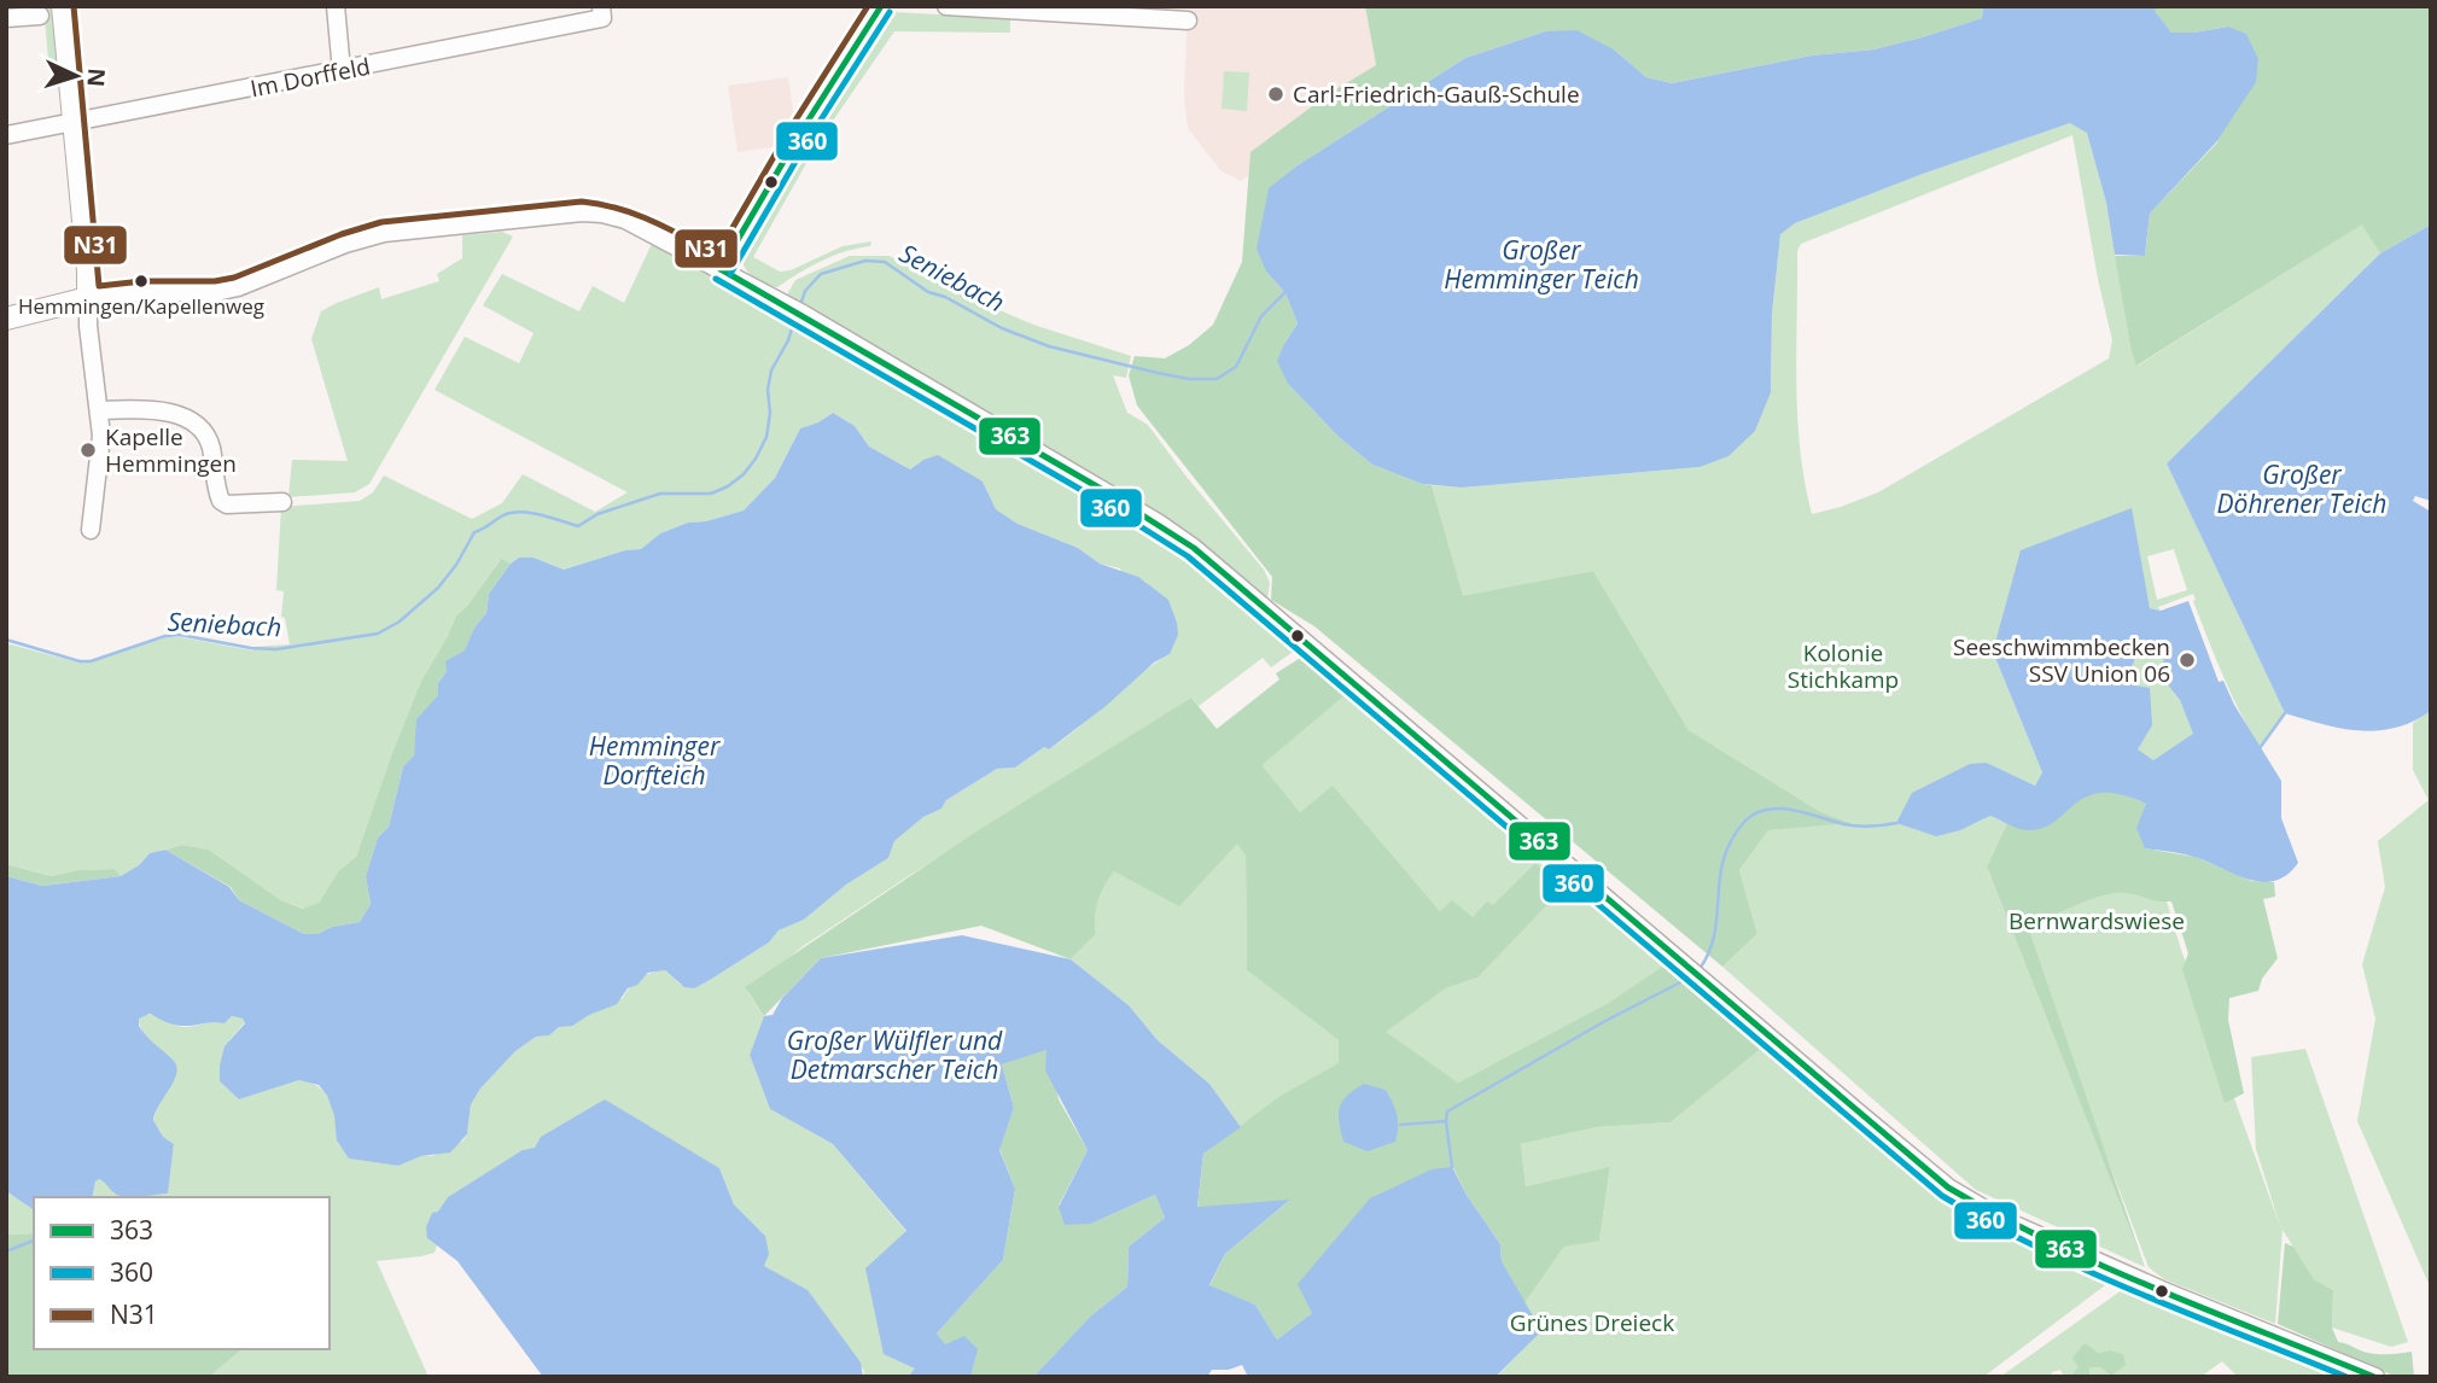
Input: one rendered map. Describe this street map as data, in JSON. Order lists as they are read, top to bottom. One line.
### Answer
{"streets":{"street":["Im Dorffeld"]},"water":["Großer Hemminger Teich","Seniebach","Großer Döhrener Teich","Hemminger Dorfteich","Großer Wülfler und Detmarscher Teich"],"parks":["Kolonie Stichkamp","Bernwardswiese","Grünes Dreieck"],"places":["Carl-Friedrich-Gauß-Schule","Hemmingen/Kapellenweg","Kapelle Hemmingen","Seeschwimmbecken SSV Union 06"],"lines":["transit line 363","transit line N31","transit line 360"],"legend":["363","360","N31"],"north":"right"}
